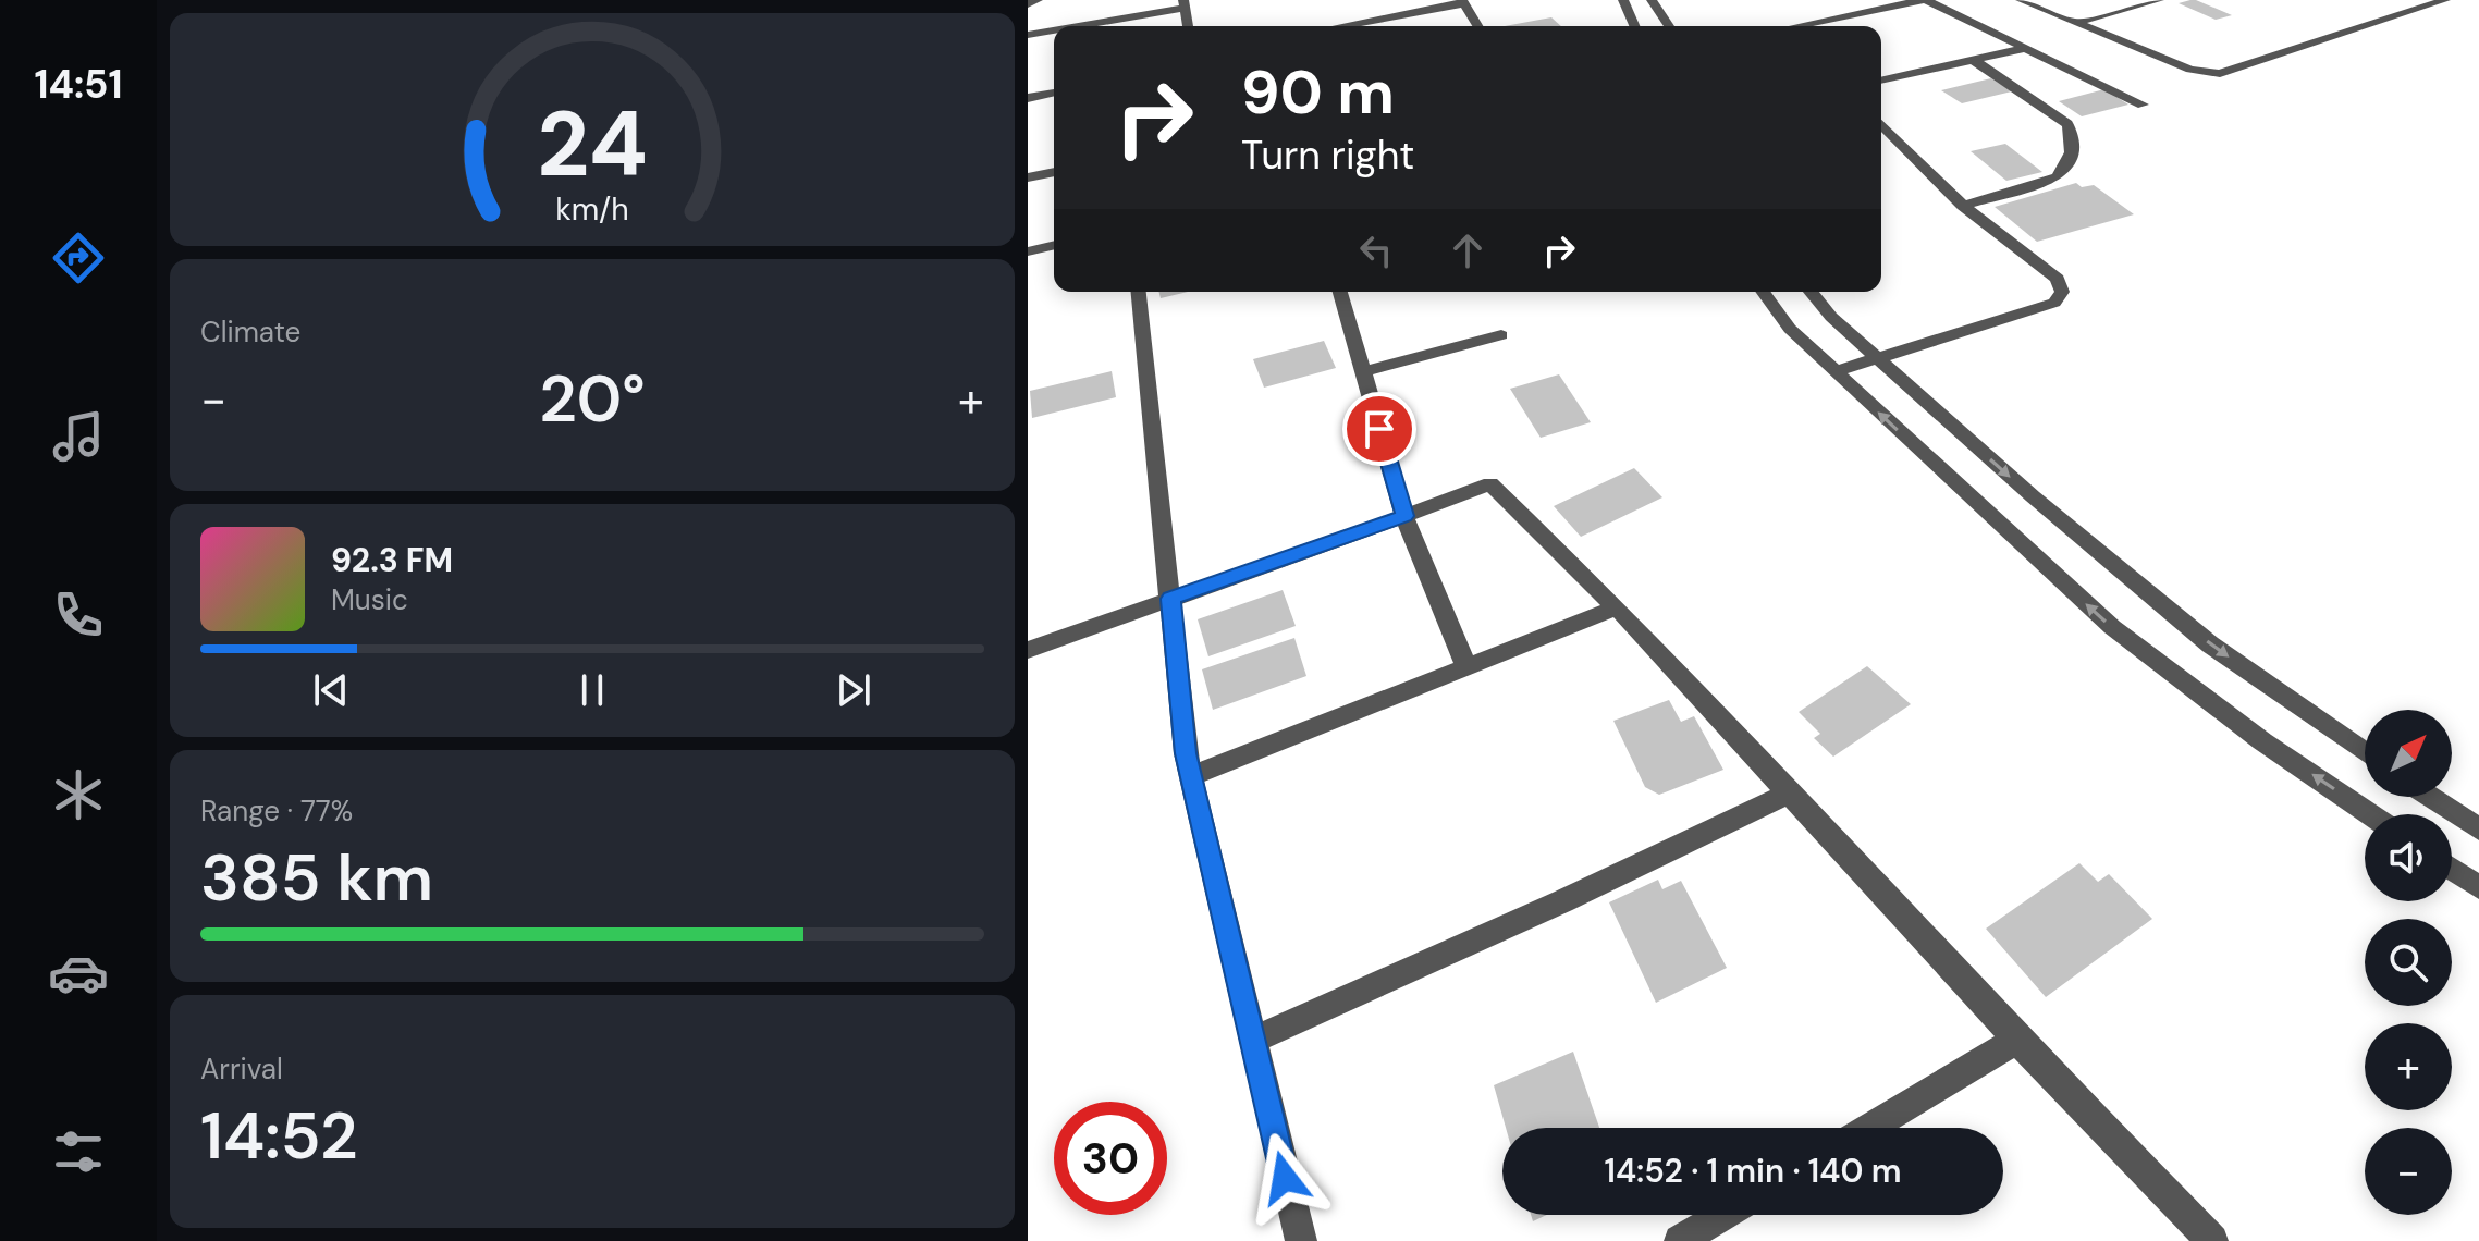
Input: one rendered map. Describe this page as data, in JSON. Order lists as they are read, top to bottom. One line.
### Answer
{"north":"top right","page":{"tabs":"14:51","turn":["90 m","Turn right"],"tile":["Climate",["Range · 77%","385 km"],["Arrival","14:52"]],"heat":["−","20°","+"],"song":["92.3 FM","Music"],"map_buttons":["+","−"],"limit":"30","trip":"14:52 · 1 min · 140 m","gauge":["24","km/h"]}}
